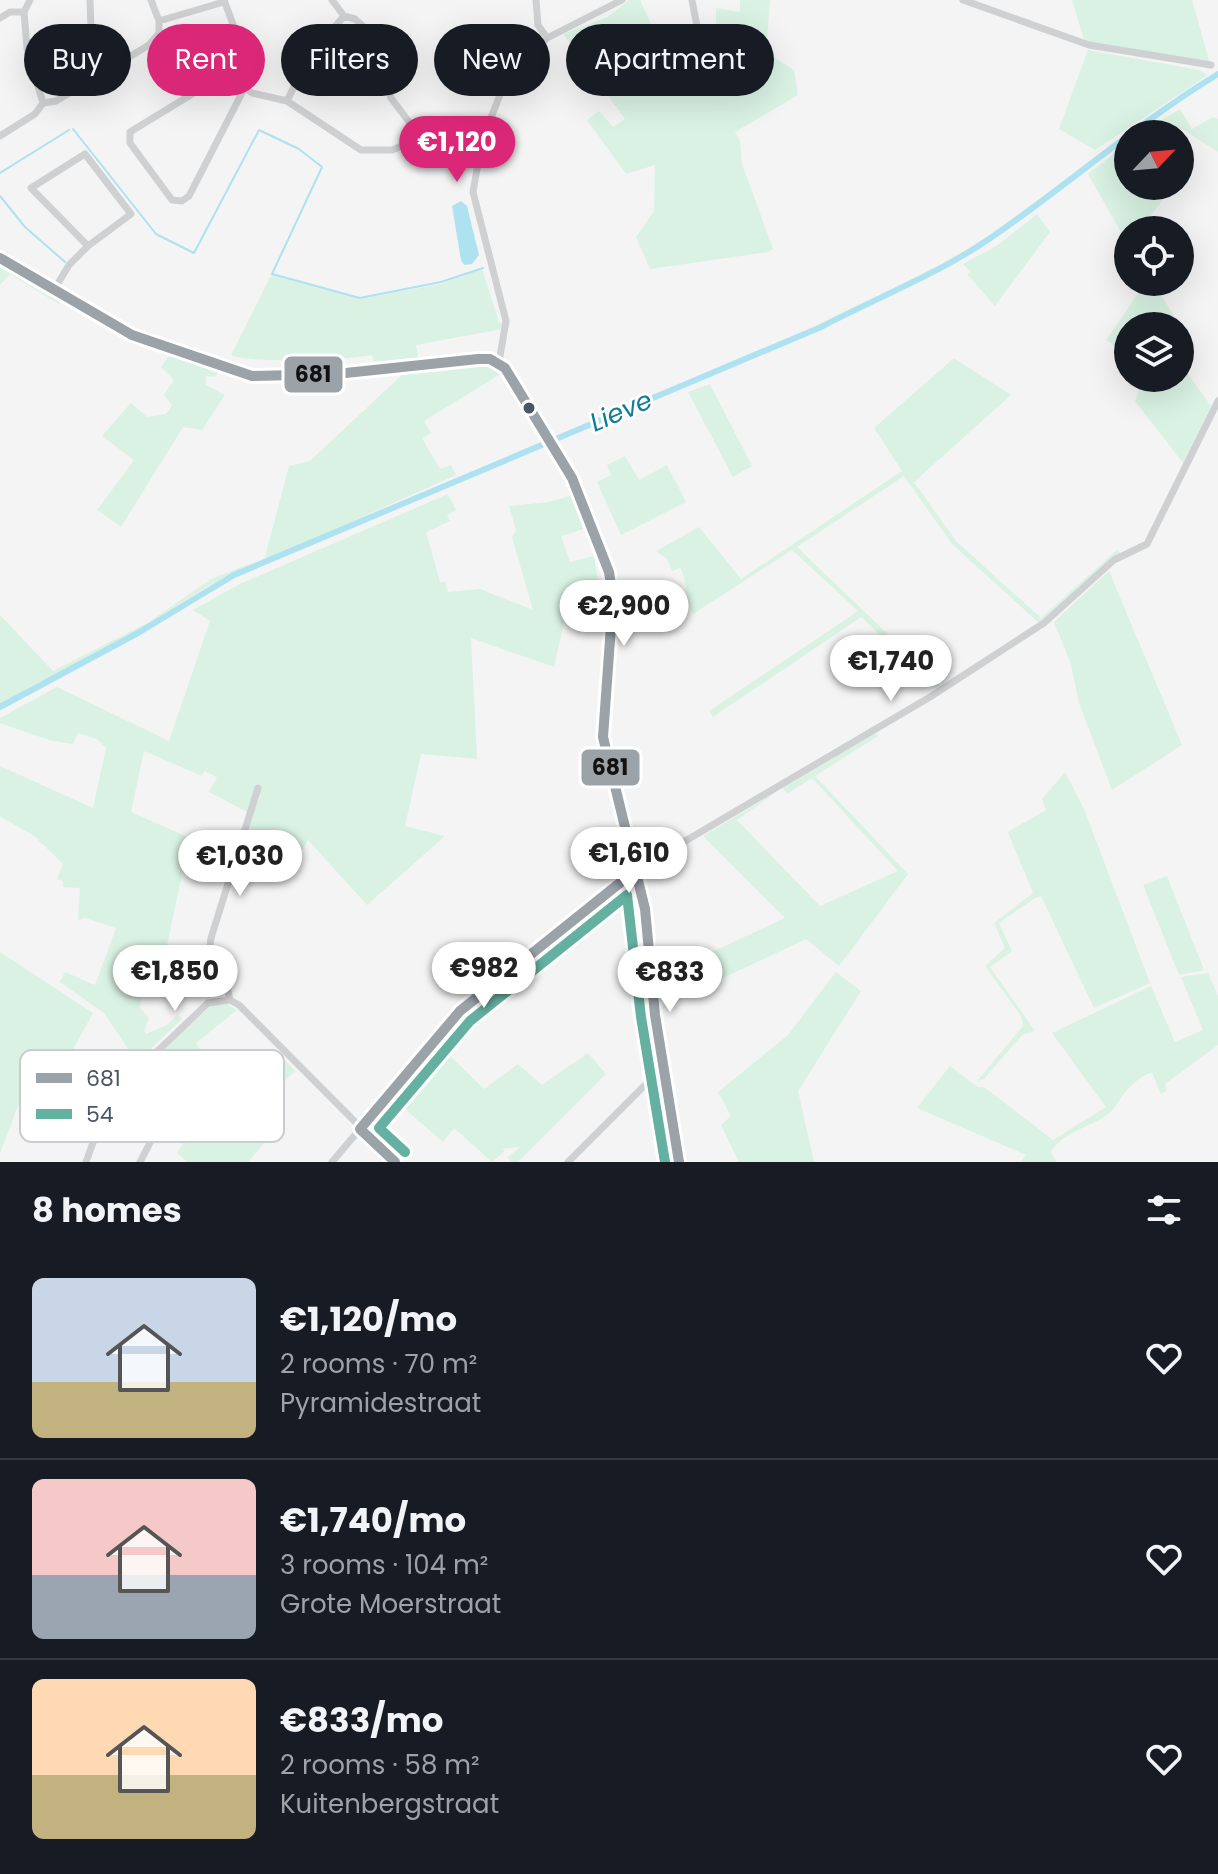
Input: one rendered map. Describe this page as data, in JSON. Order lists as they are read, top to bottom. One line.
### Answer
{"water":["Lieve"],"lines":["transit line 681","transit line 54"],"legend":["681","54"],"north":"top right","page":{"chip":["Buy","Rent","Filters","New","Apartment"],"price":["€1,120","€2,900","€1,740","€1,610","€1,030","€982","€1,850","€833"],"heading":"8 homes","list":[{"name":"€1,120/mo","note":"2 rooms · 70 m² · Pyramidestraat"},{"name":"€1,740/mo","note":"3 rooms · 104 m² · Grote Moerstraat"},{"name":"€833/mo","note":"2 rooms · 58 m² · Kuitenbergstraat"}]}}
